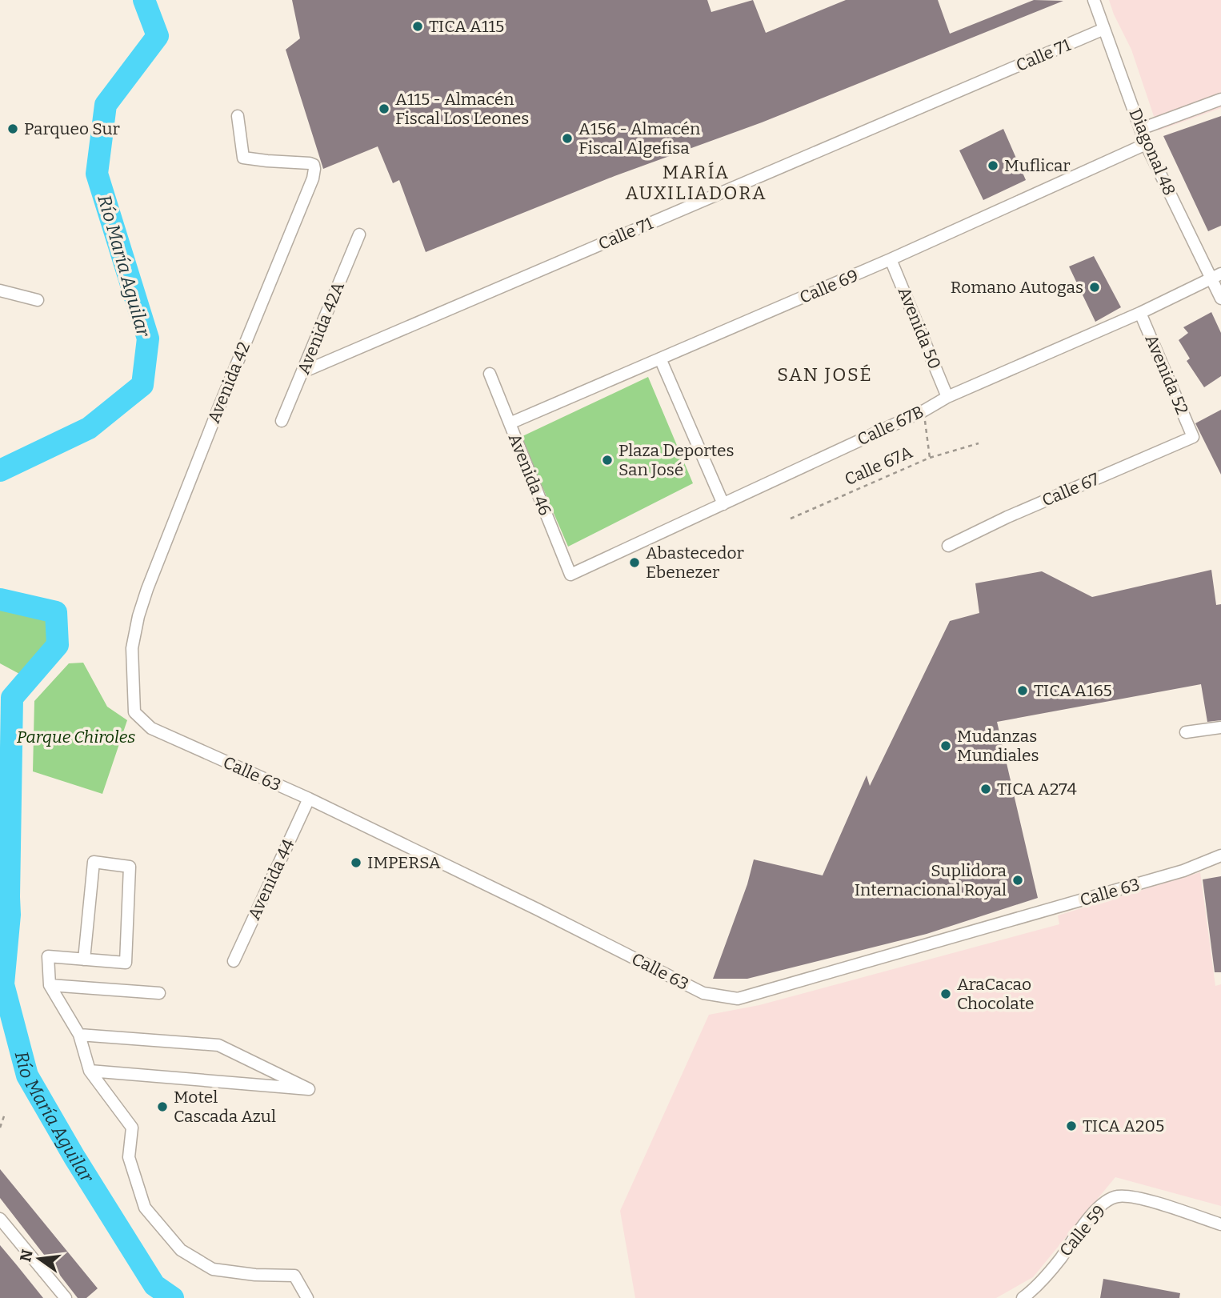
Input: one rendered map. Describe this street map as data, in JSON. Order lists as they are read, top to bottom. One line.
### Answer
{"streets":{"street":["Calle 71","Diagonal 48","Calle 69","Avenida 42A","Avenida 50","Avenida 52","Avenida 42","Calle 67B","Avenida 46","Calle 67","Calle 63","Avenida 44","Calle 59"],"path":["Calle 67A"]},"crossings":[["Calle 71","Diagonal 48"],["Calle 71","Avenida 42A"],["Diagonal 48","Calle 69"],["Diagonal 48","Calle 67B"],["Calle 69","Avenida 50"],["Calle 69","Avenida 46"],["Avenida 50","Calle 67B"],["Avenida 52","Calle 67B"],["Avenida 52","Calle 67"],["Avenida 42","Calle 63"],["Calle 67B","Avenida 46"],["Calle 63","Avenida 44"]],"districts":["MARÍA AUXILIADORA","SAN JOSÉ"],"water":["Río María Aguilar"],"parks":["Parque Chiroles"],"places":["TICA A115","A115 - Almacén Fiscal Los Leones","Parqueo Sur","A156 - Almacén Fiscal Algefisa","Muflicar","Romano Autogas","Plaza Deportes San José","Abastecedor Ebenezer","TICA A165","Mudanzas Mundiales","TICA A274","IMPERSA","Suplidora Internacional Royal","AraCacao Chocolate","Motel Cascada Azul","TICA A205"],"north":"left"}
